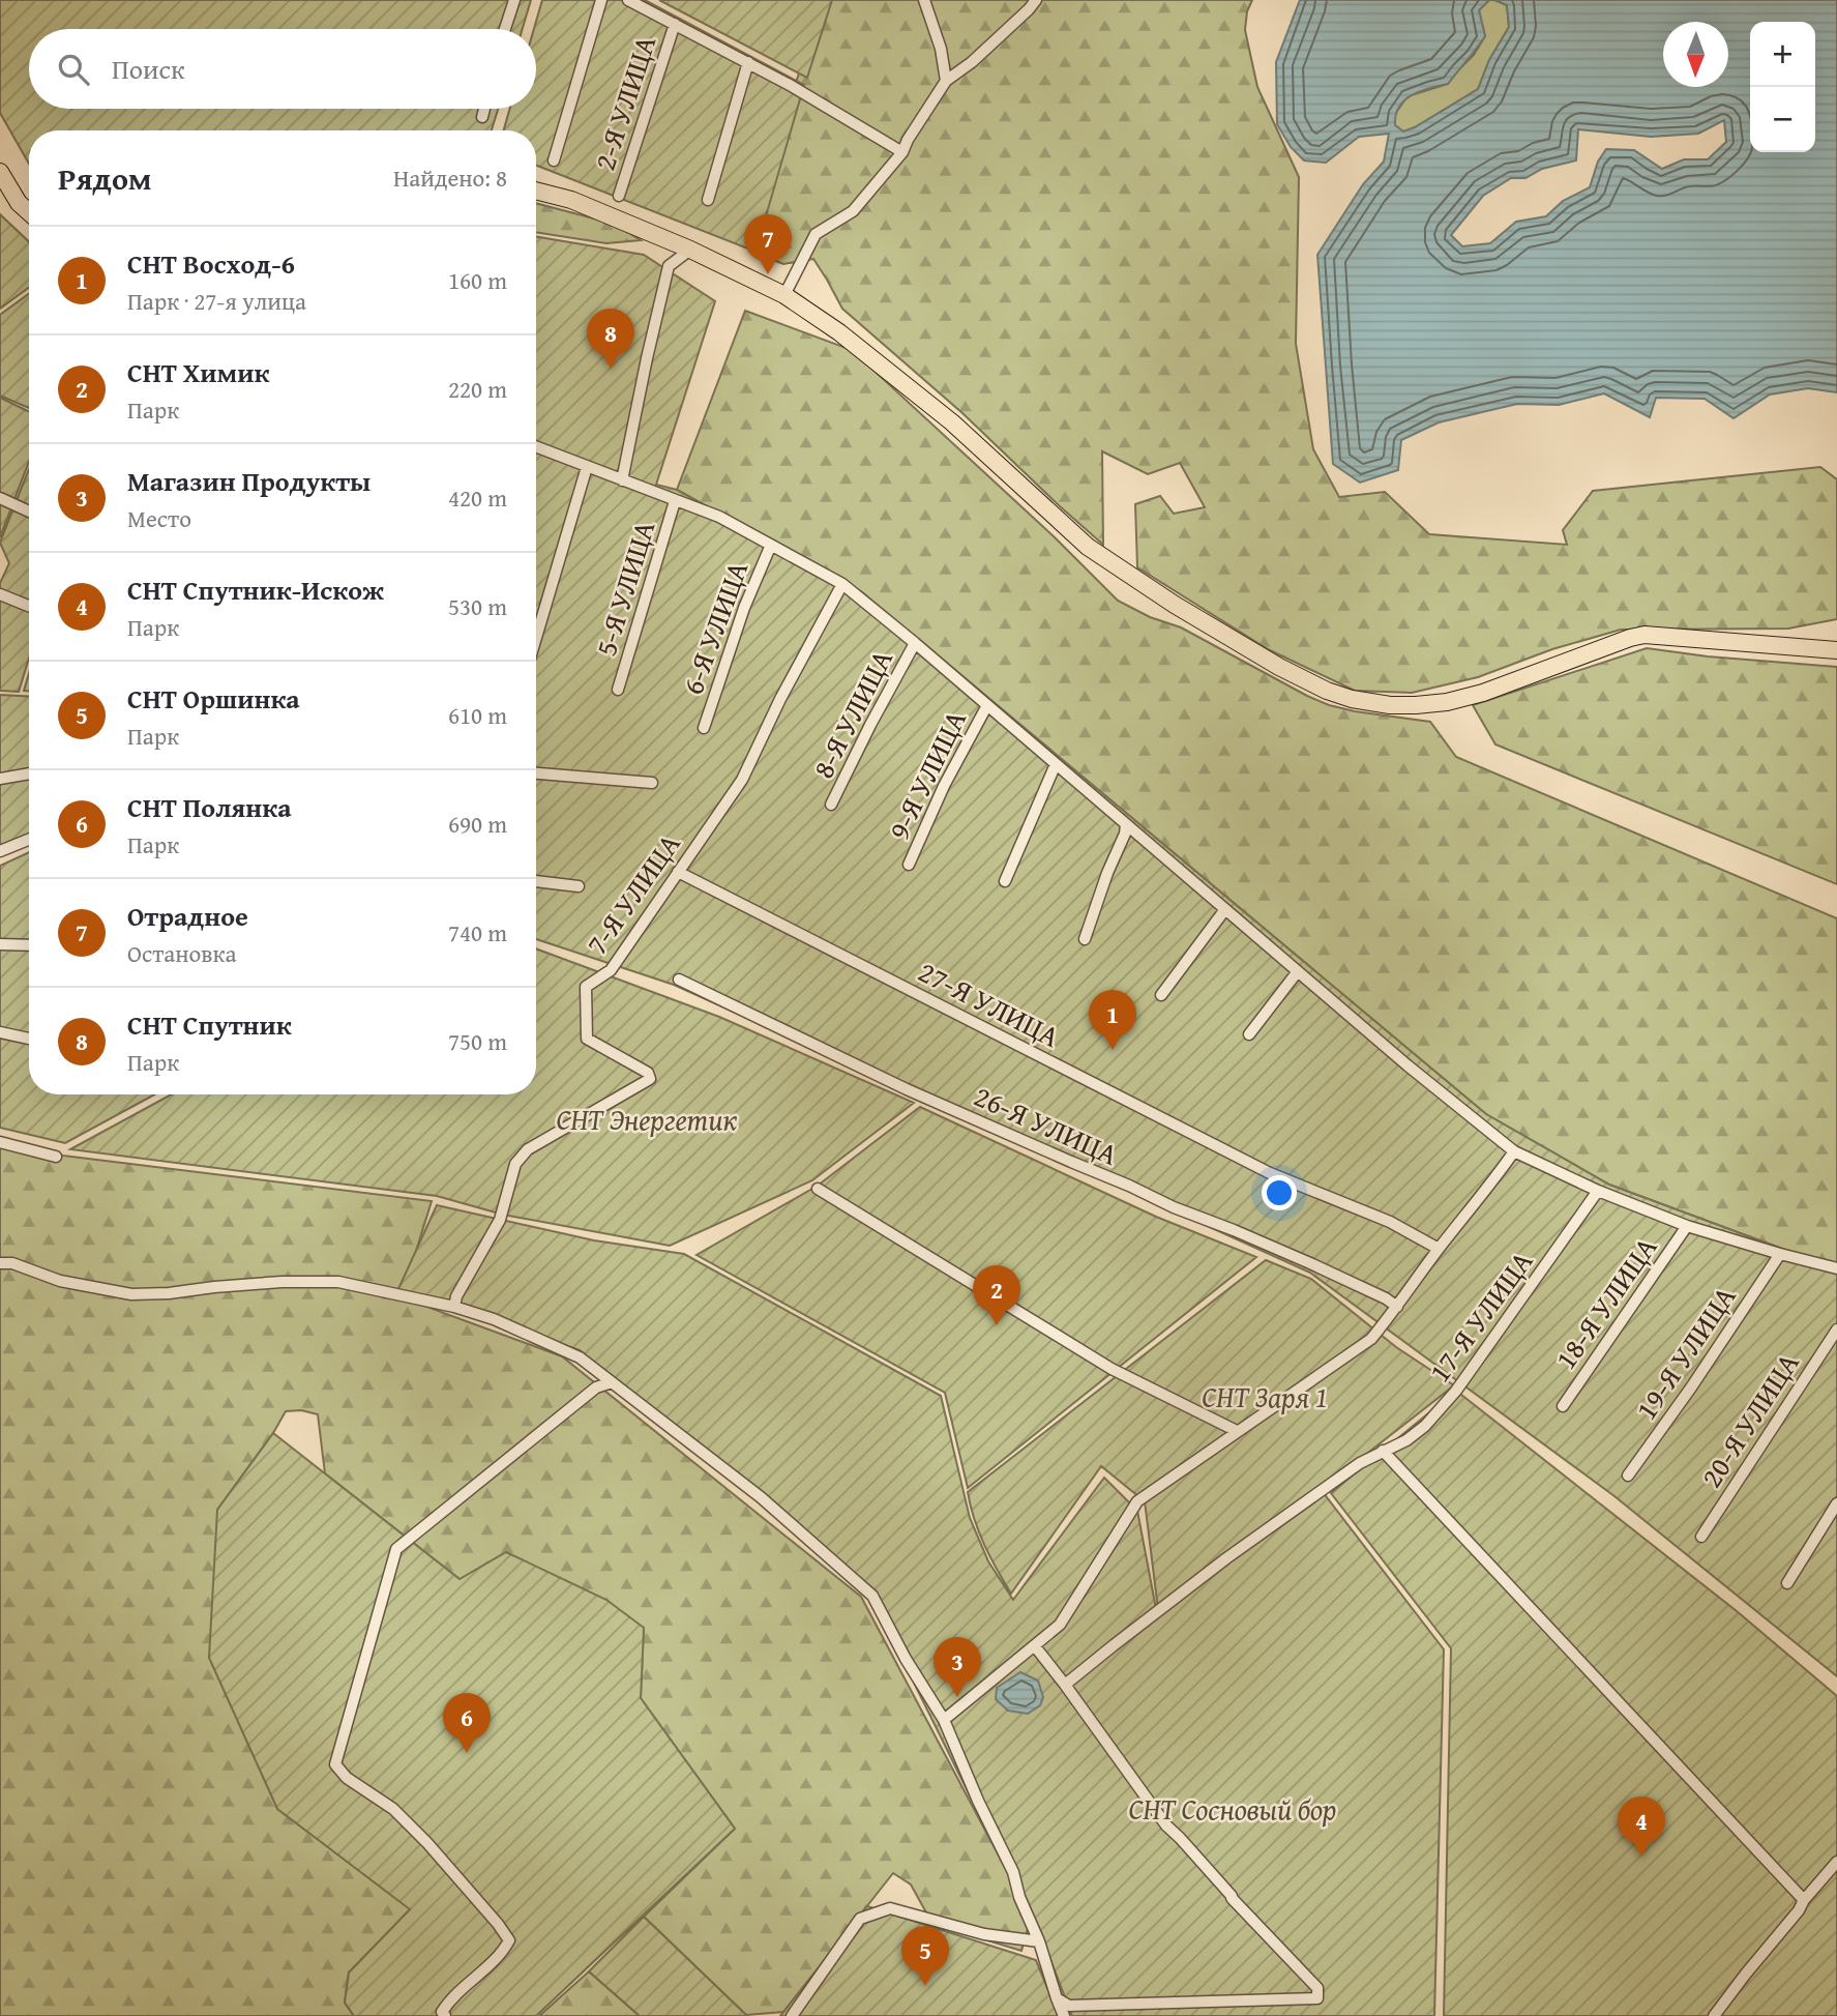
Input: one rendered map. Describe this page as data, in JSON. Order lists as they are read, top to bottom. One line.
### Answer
{"streets":{"street":["2-Я УЛИЦА","5-Я УЛИЦА","6-Я УЛИЦА","8-Я УЛИЦА","9-Я УЛИЦА","7-Я УЛИЦА","27-Я УЛИЦА","26-Я УЛИЦА","18-Я УЛИЦА","17-Я УЛИЦА","19-Я УЛИЦА","20-Я УЛИЦА"]},"crossings":[["7-Я УЛИЦА","27-Я УЛИЦА"]],"parks":["СНТ Энергетик","СНТ Заря 1","СНТ Сосновый бор"],"north":"bottom","page":{"map_buttons":["+","−"],"search":"Поиск","heading":["Рядом","Найдено: 8"],"pins":["7","8","1","2","3","6","4","5"],"list":[{"mark":"1","name":"СНТ Восход-6","note":"Парк · 27-я улица","value":"160 m"},{"mark":"2","name":"СНТ Химик","note":"Парк","value":"220 m"},{"mark":"3","name":"Магазин Продукты","note":"Место","value":"420 m"},{"mark":"4","name":"СНТ Спутник-Искож","note":"Парк","value":"530 m"},{"mark":"5","name":"СНТ Оршинка","note":"Парк","value":"610 m"},{"mark":"6","name":"СНТ Полянка","note":"Парк","value":"690 m"},{"mark":"7","name":"Отрадное","note":"Остановка","value":"740 m"},{"mark":"8","name":"СНТ Спутник","note":"Парк","value":"750 m"}]}}
